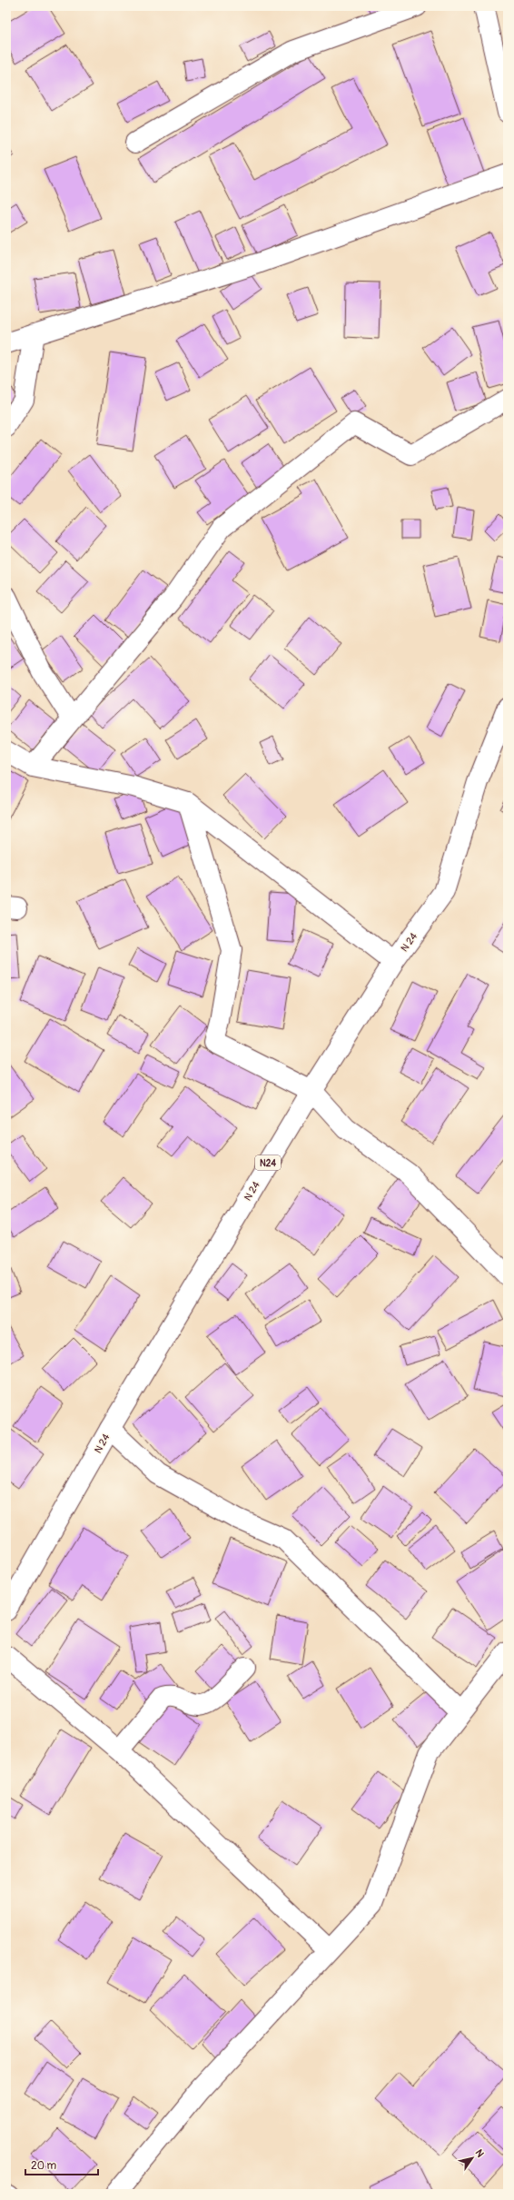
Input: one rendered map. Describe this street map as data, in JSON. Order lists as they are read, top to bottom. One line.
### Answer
{"streets":{"street":["N 24","N24"]},"scale_bar":"20 m","north":"top right"}
